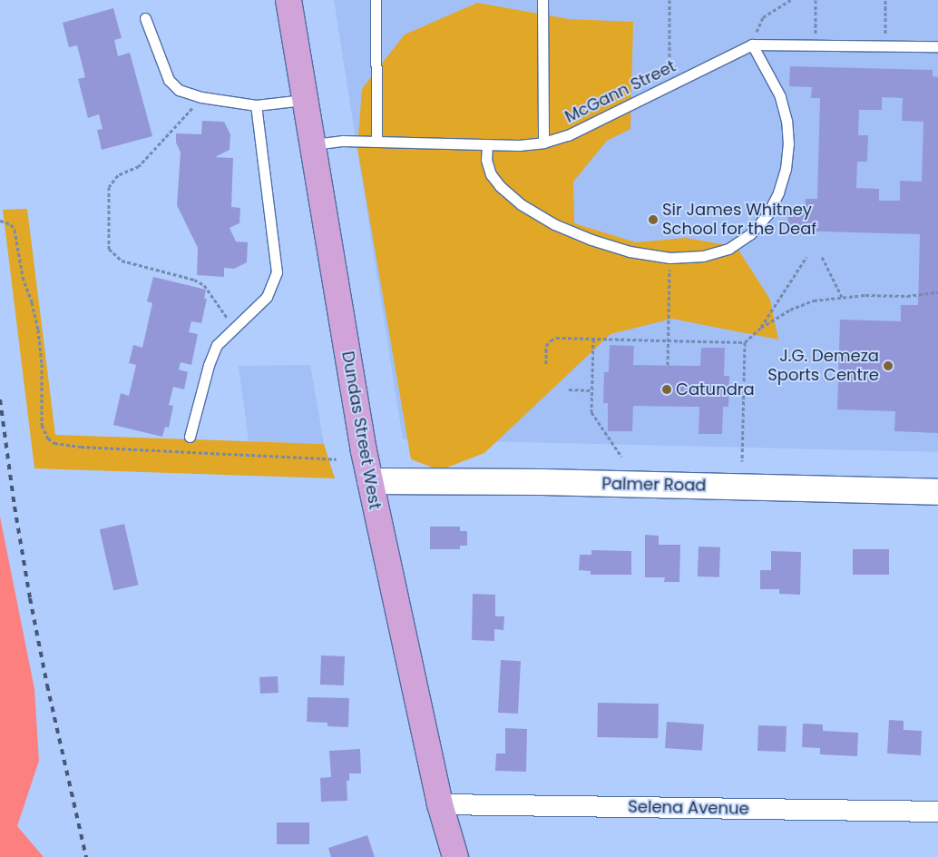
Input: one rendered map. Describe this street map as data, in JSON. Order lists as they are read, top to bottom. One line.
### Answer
{"streets":{"main road":["Dundas Street West"],"street":["Palmer Road","Selena Avenue"],"lane":["McGann Street"]},"crossings":[["McGann Street","Dundas Street West"],["Dundas Street West","Palmer Road"],["Dundas Street West","Selena Avenue"]],"places":["Sir James Whitney School for the Deaf","J.G. Demeza Sports Centre","Catundra"]}
